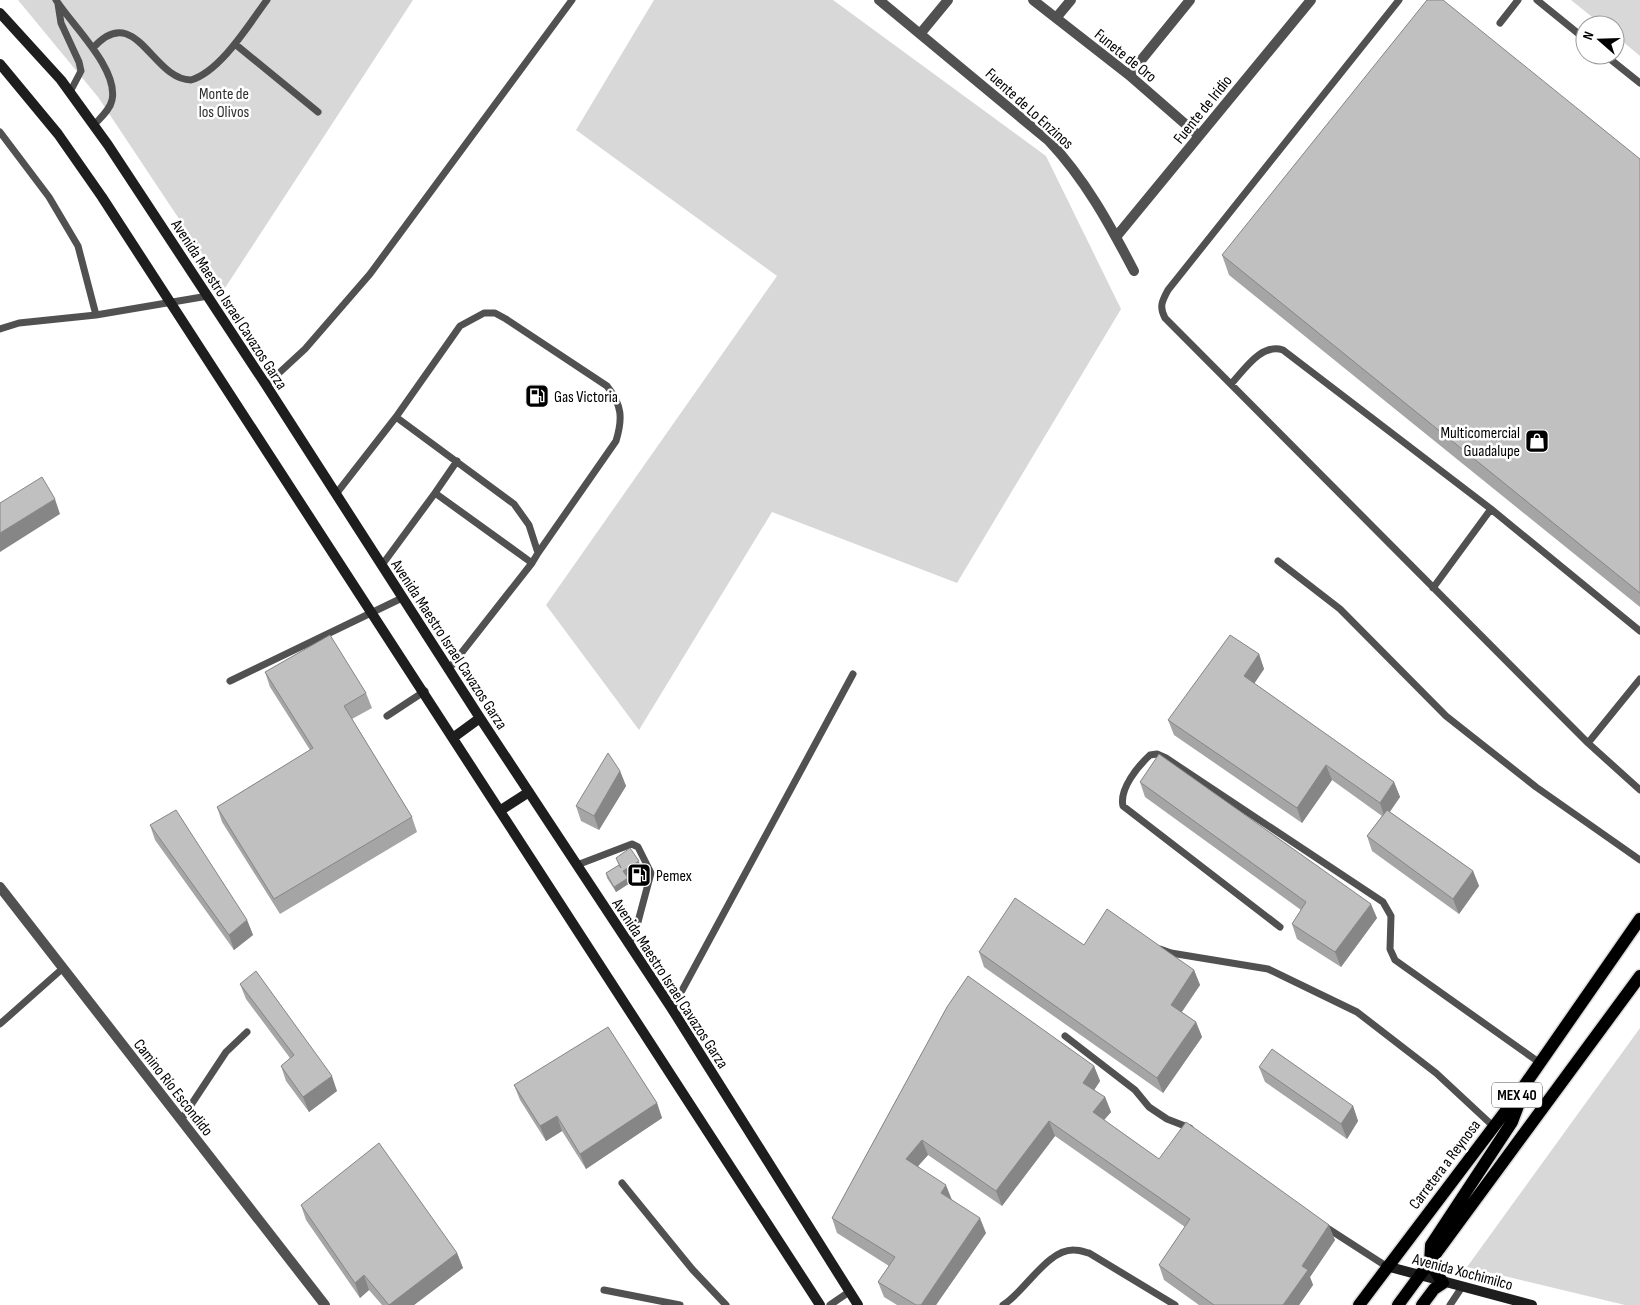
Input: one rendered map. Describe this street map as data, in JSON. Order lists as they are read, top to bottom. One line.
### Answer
{"streets":{"main road":["Avenida Maestro Israel Cavazos Garza","MEX 40","Carretera a Reynosa","Avenida Xochimilco"],"street":["Funete de Oro","Fuente de Lo Enzinos","Fuente de Iridio","Camino Río Escondido"]},"crossings":[["Funete de Oro","Fuente de Iridio"],["Fuente de Lo Enzinos","Fuente de Iridio"],["MEX 40","Avenida Xochimilco"],["Carretera a Reynosa","Avenida Xochimilco"]],"parks":["Monte de los Olivos"],"places":{"fuel station":["Gas Victoria","Pemex"],"shop":["Multicomercial Guadalupe"]},"north":"left"}
